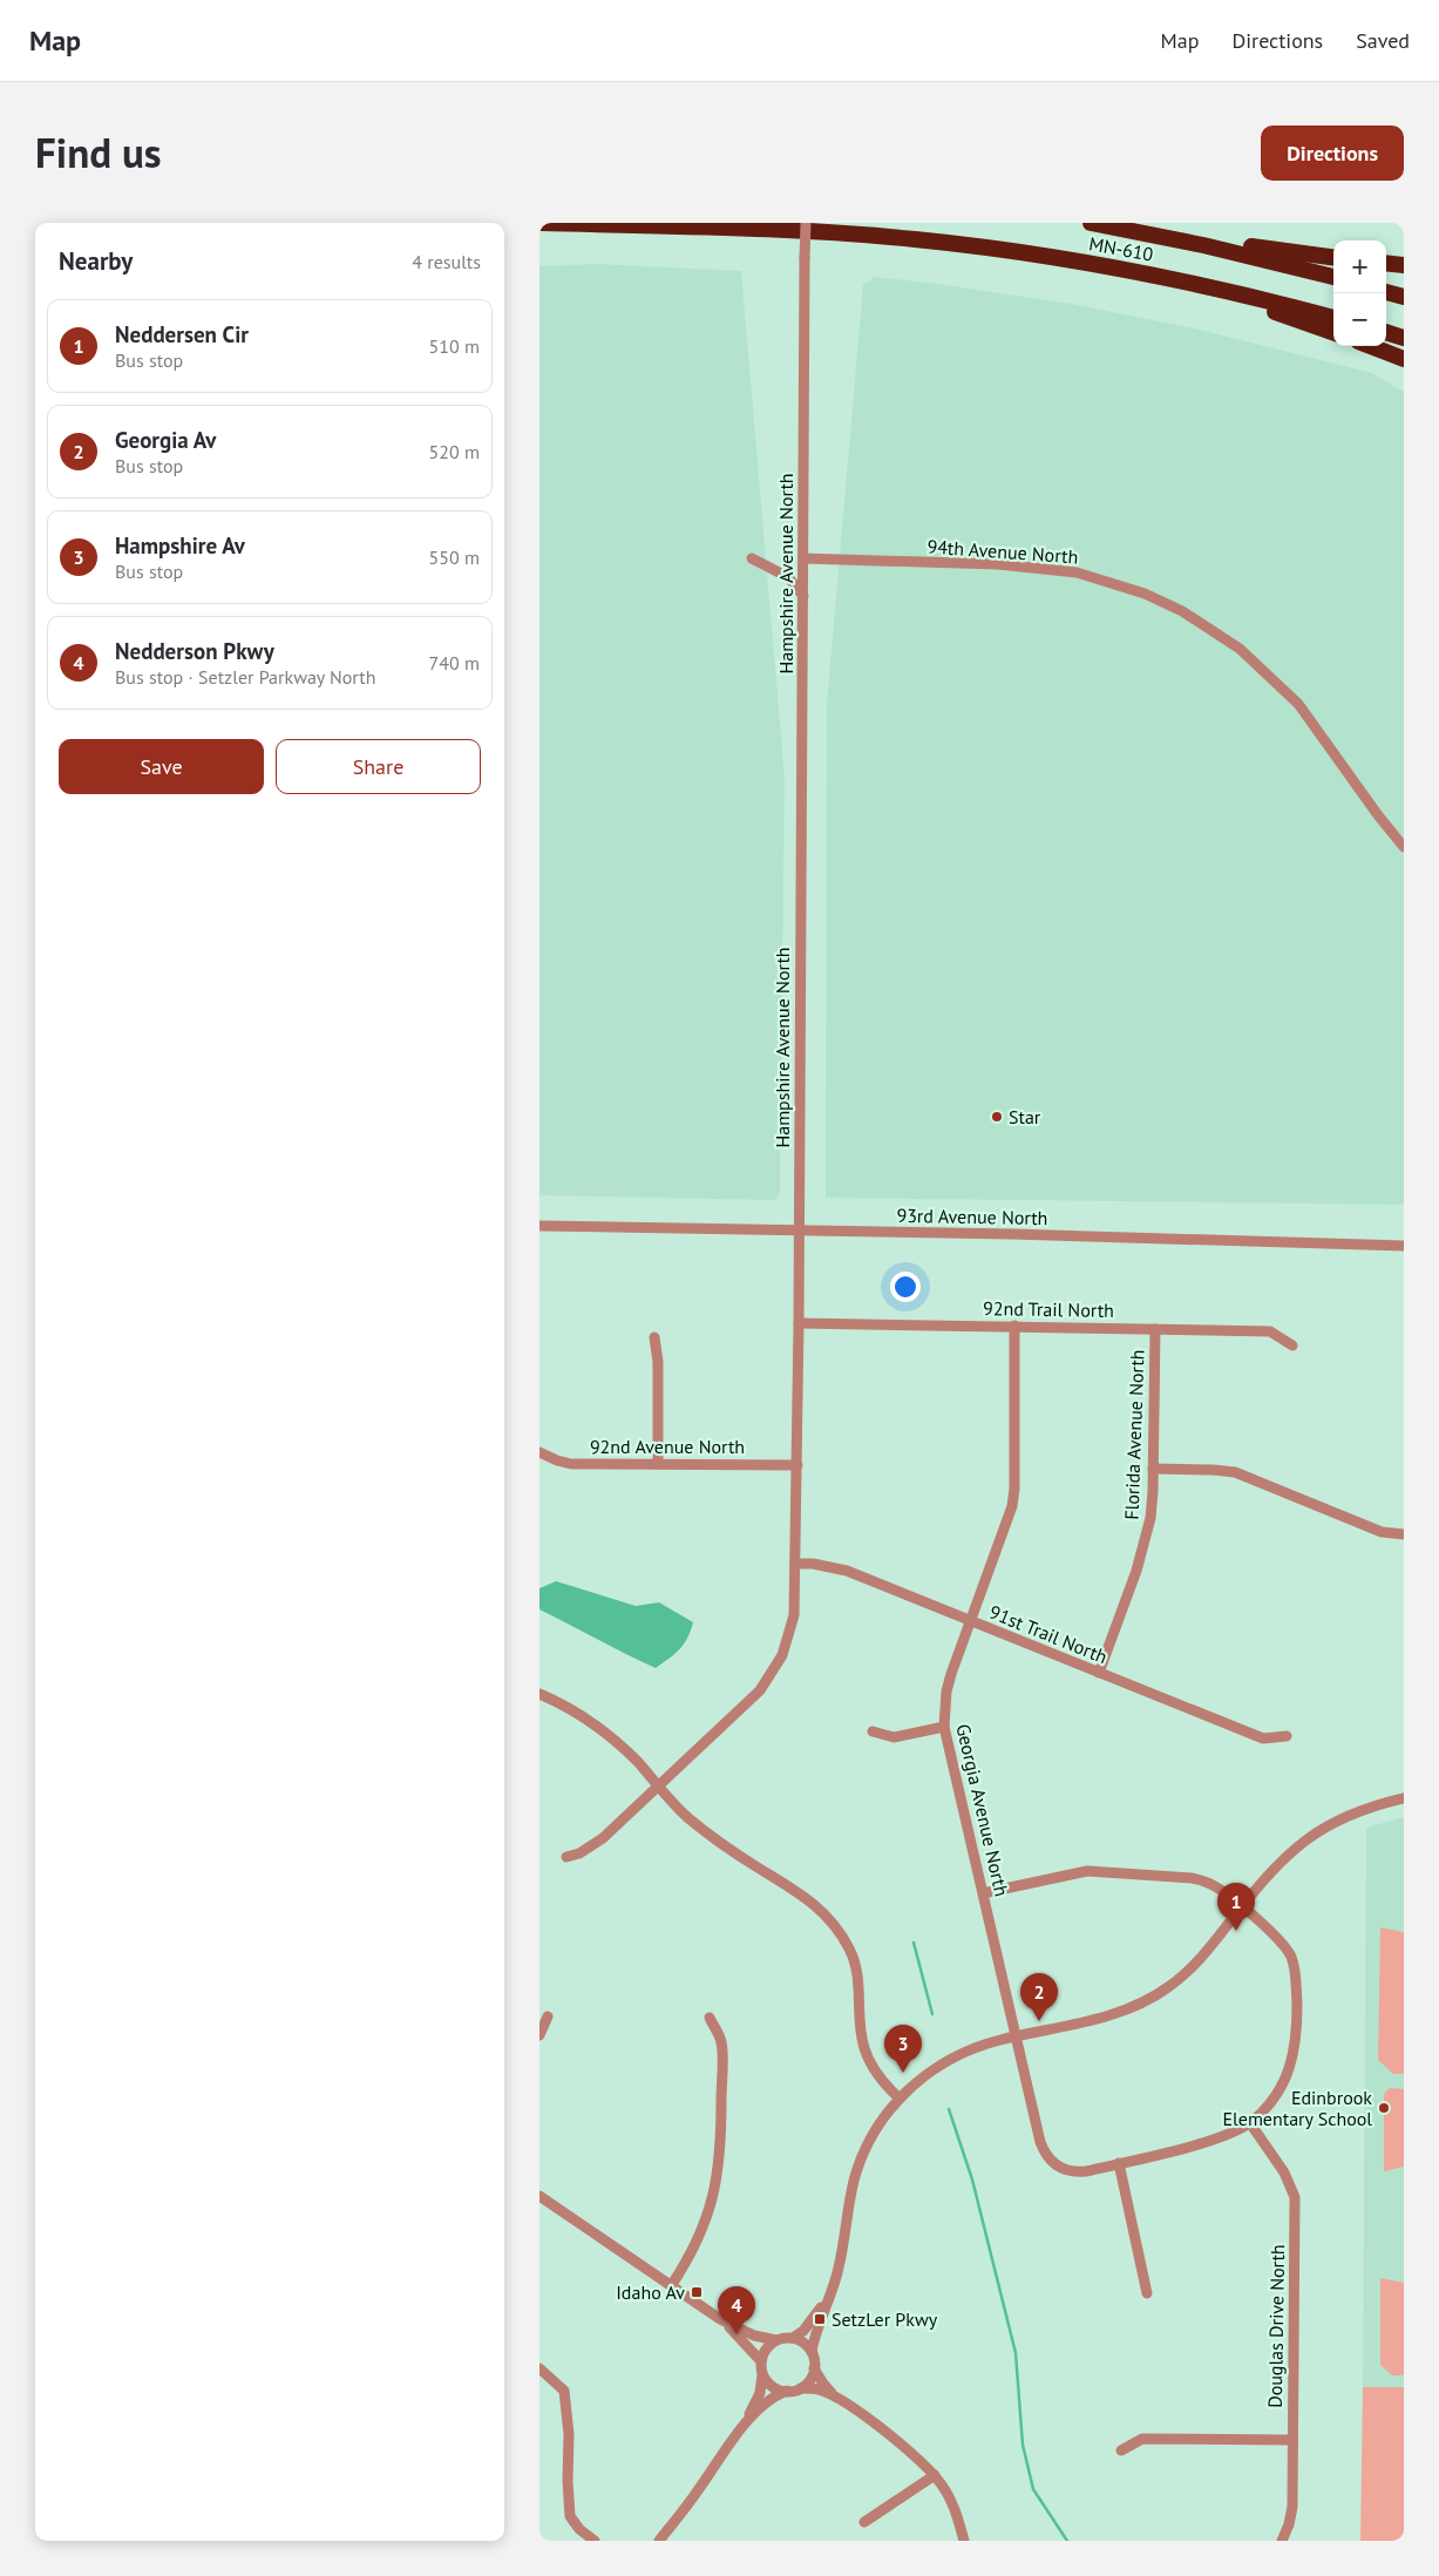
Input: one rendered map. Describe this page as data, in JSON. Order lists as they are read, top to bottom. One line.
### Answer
{"streets":{"highway":["MN-610"],"street":["94th Avenue North","Hampshire Avenue North","93rd Avenue North","92nd Trail North","Florida Avenue North","92nd Avenue North","91st Trail North","Georgia Avenue North","Douglas Drive North"]},"crossings":[["94th Avenue North","Hampshire Avenue North"],["Hampshire Avenue North","93rd Avenue North"],["Hampshire Avenue North","92nd Trail North"],["Hampshire Avenue North","92nd Avenue North"],["Hampshire Avenue North","91st Trail North"],["92nd Trail North","Florida Avenue North"],["92nd Trail North","Georgia Avenue North"],["Florida Avenue North","91st Trail North"],["91st Trail North","Georgia Avenue North"]],"places":{"other":["Star","Edinbrook Elementary School"],"transit":["Idaho Av","SetzLer Pkwy"]},"page":{"header":"Map","nav":["Map","Directions","Saved"],"title":"Find us","buttons":["Directions",["Save","Share"]],"heading":["Nearby","4 results"],"map_buttons":["+","−"],"list":[{"mark":"1","name":"Neddersen Cir","note":"Bus stop","value":"510 m"},{"mark":"2","name":"Georgia Av","note":"Bus stop","value":"520 m"},{"mark":"3","name":"Hampshire Av","note":"Bus stop","value":"550 m"},{"mark":"4","name":"Nedderson Pkwy","note":"Bus stop · Setzler Parkway North","value":"740 m"}],"pins":["1","2","3","4"]}}
